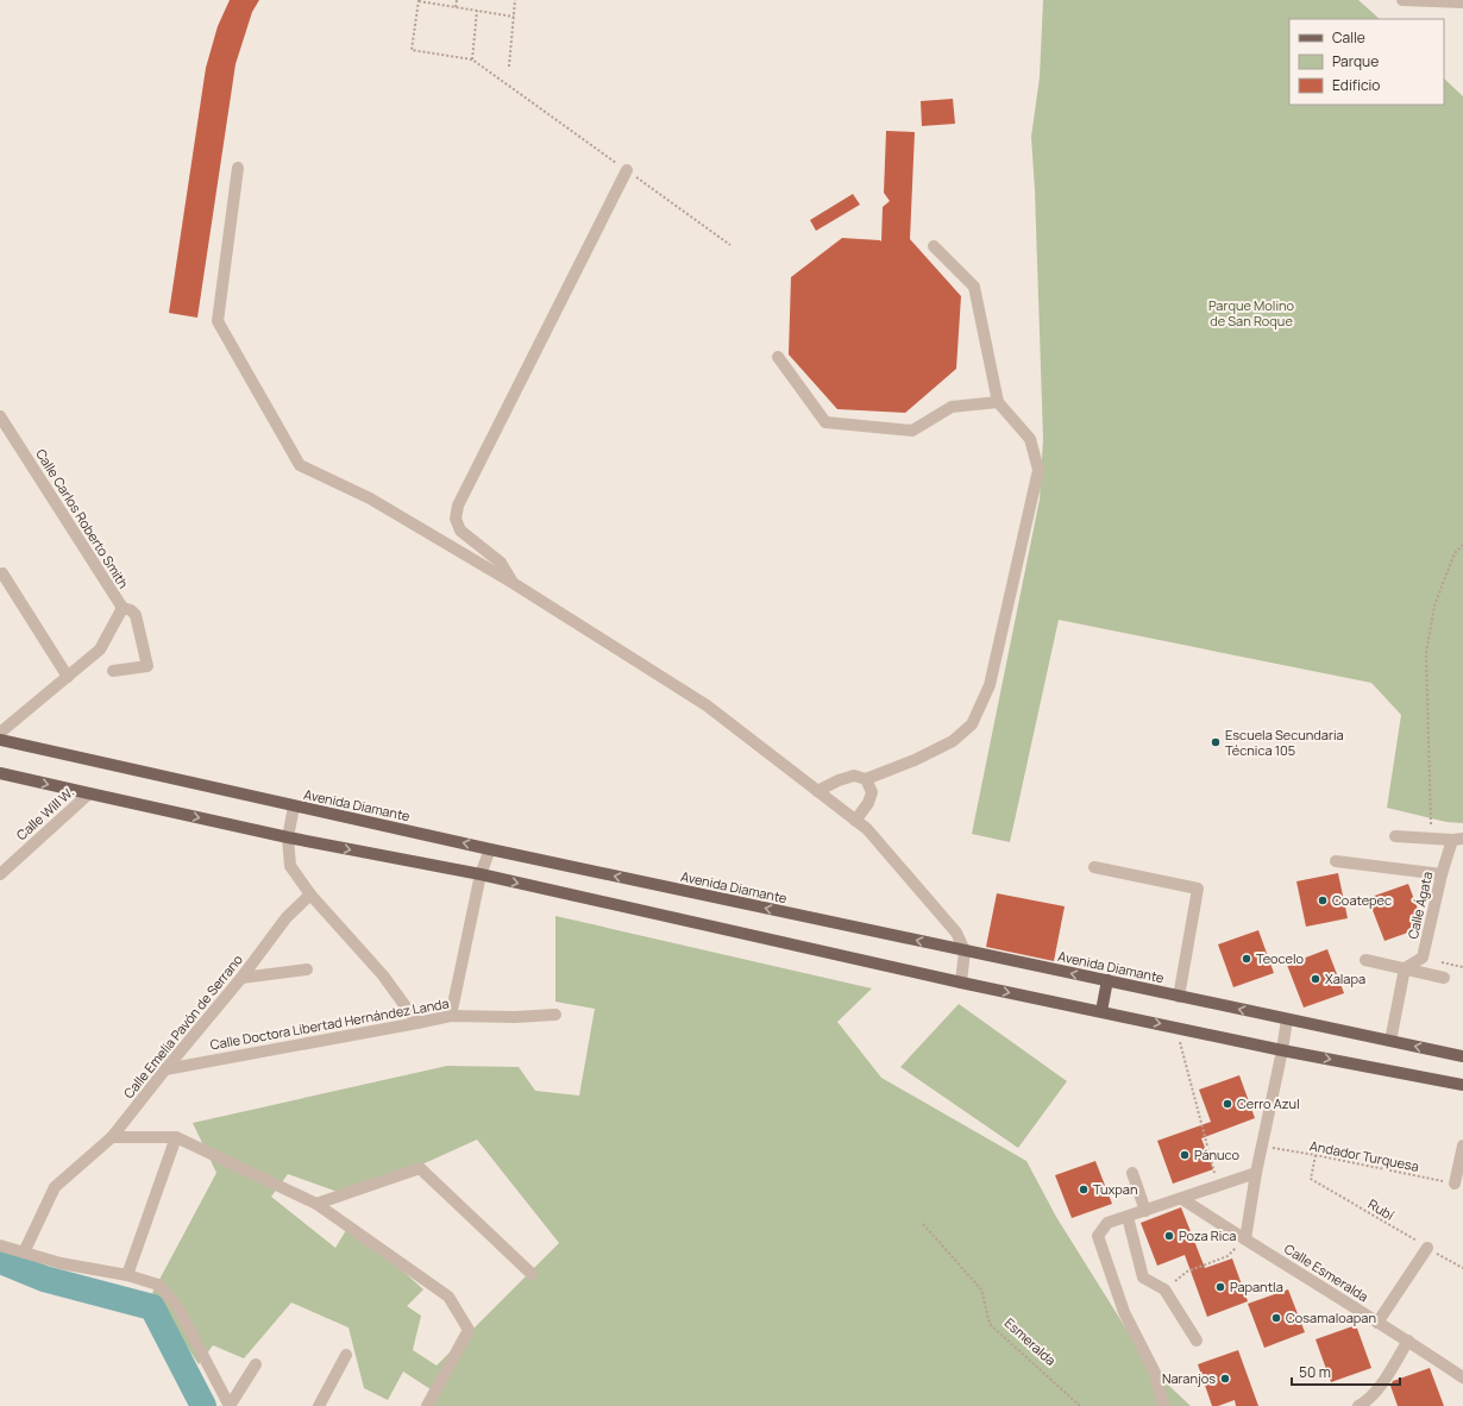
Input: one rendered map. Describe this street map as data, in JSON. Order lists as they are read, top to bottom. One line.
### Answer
{"streets":{"main road":["Avenida Diamante"],"street":["Calle Carlos Roberto Smith","Calle Will W.","Calle Ágata","Calle Doctora Libertad Hernández Landa","Calle Emelia Pavón de Serrano","Calle Esmeralda"],"path":["Andador Turquesa","Rubí","Esmeralda"]},"crossings":[["Calle Doctora Libertad Hernández Landa","Calle Emelia Pavón de Serrano"],["Andador Turquesa","Rubí"]],"parks":["Parque Molino de San Roque"],"places":["Escuela Secundaria Técnica 105","Coatepec","Teocelo","Xalapa","Cerro Azul","Pánuco","Tuxpan","Poza Rica","Papantla","Cosamaloapan","Naranjos"],"legend":["Calle","Parque","Edificio"],"scale_bar":"50 m"}
